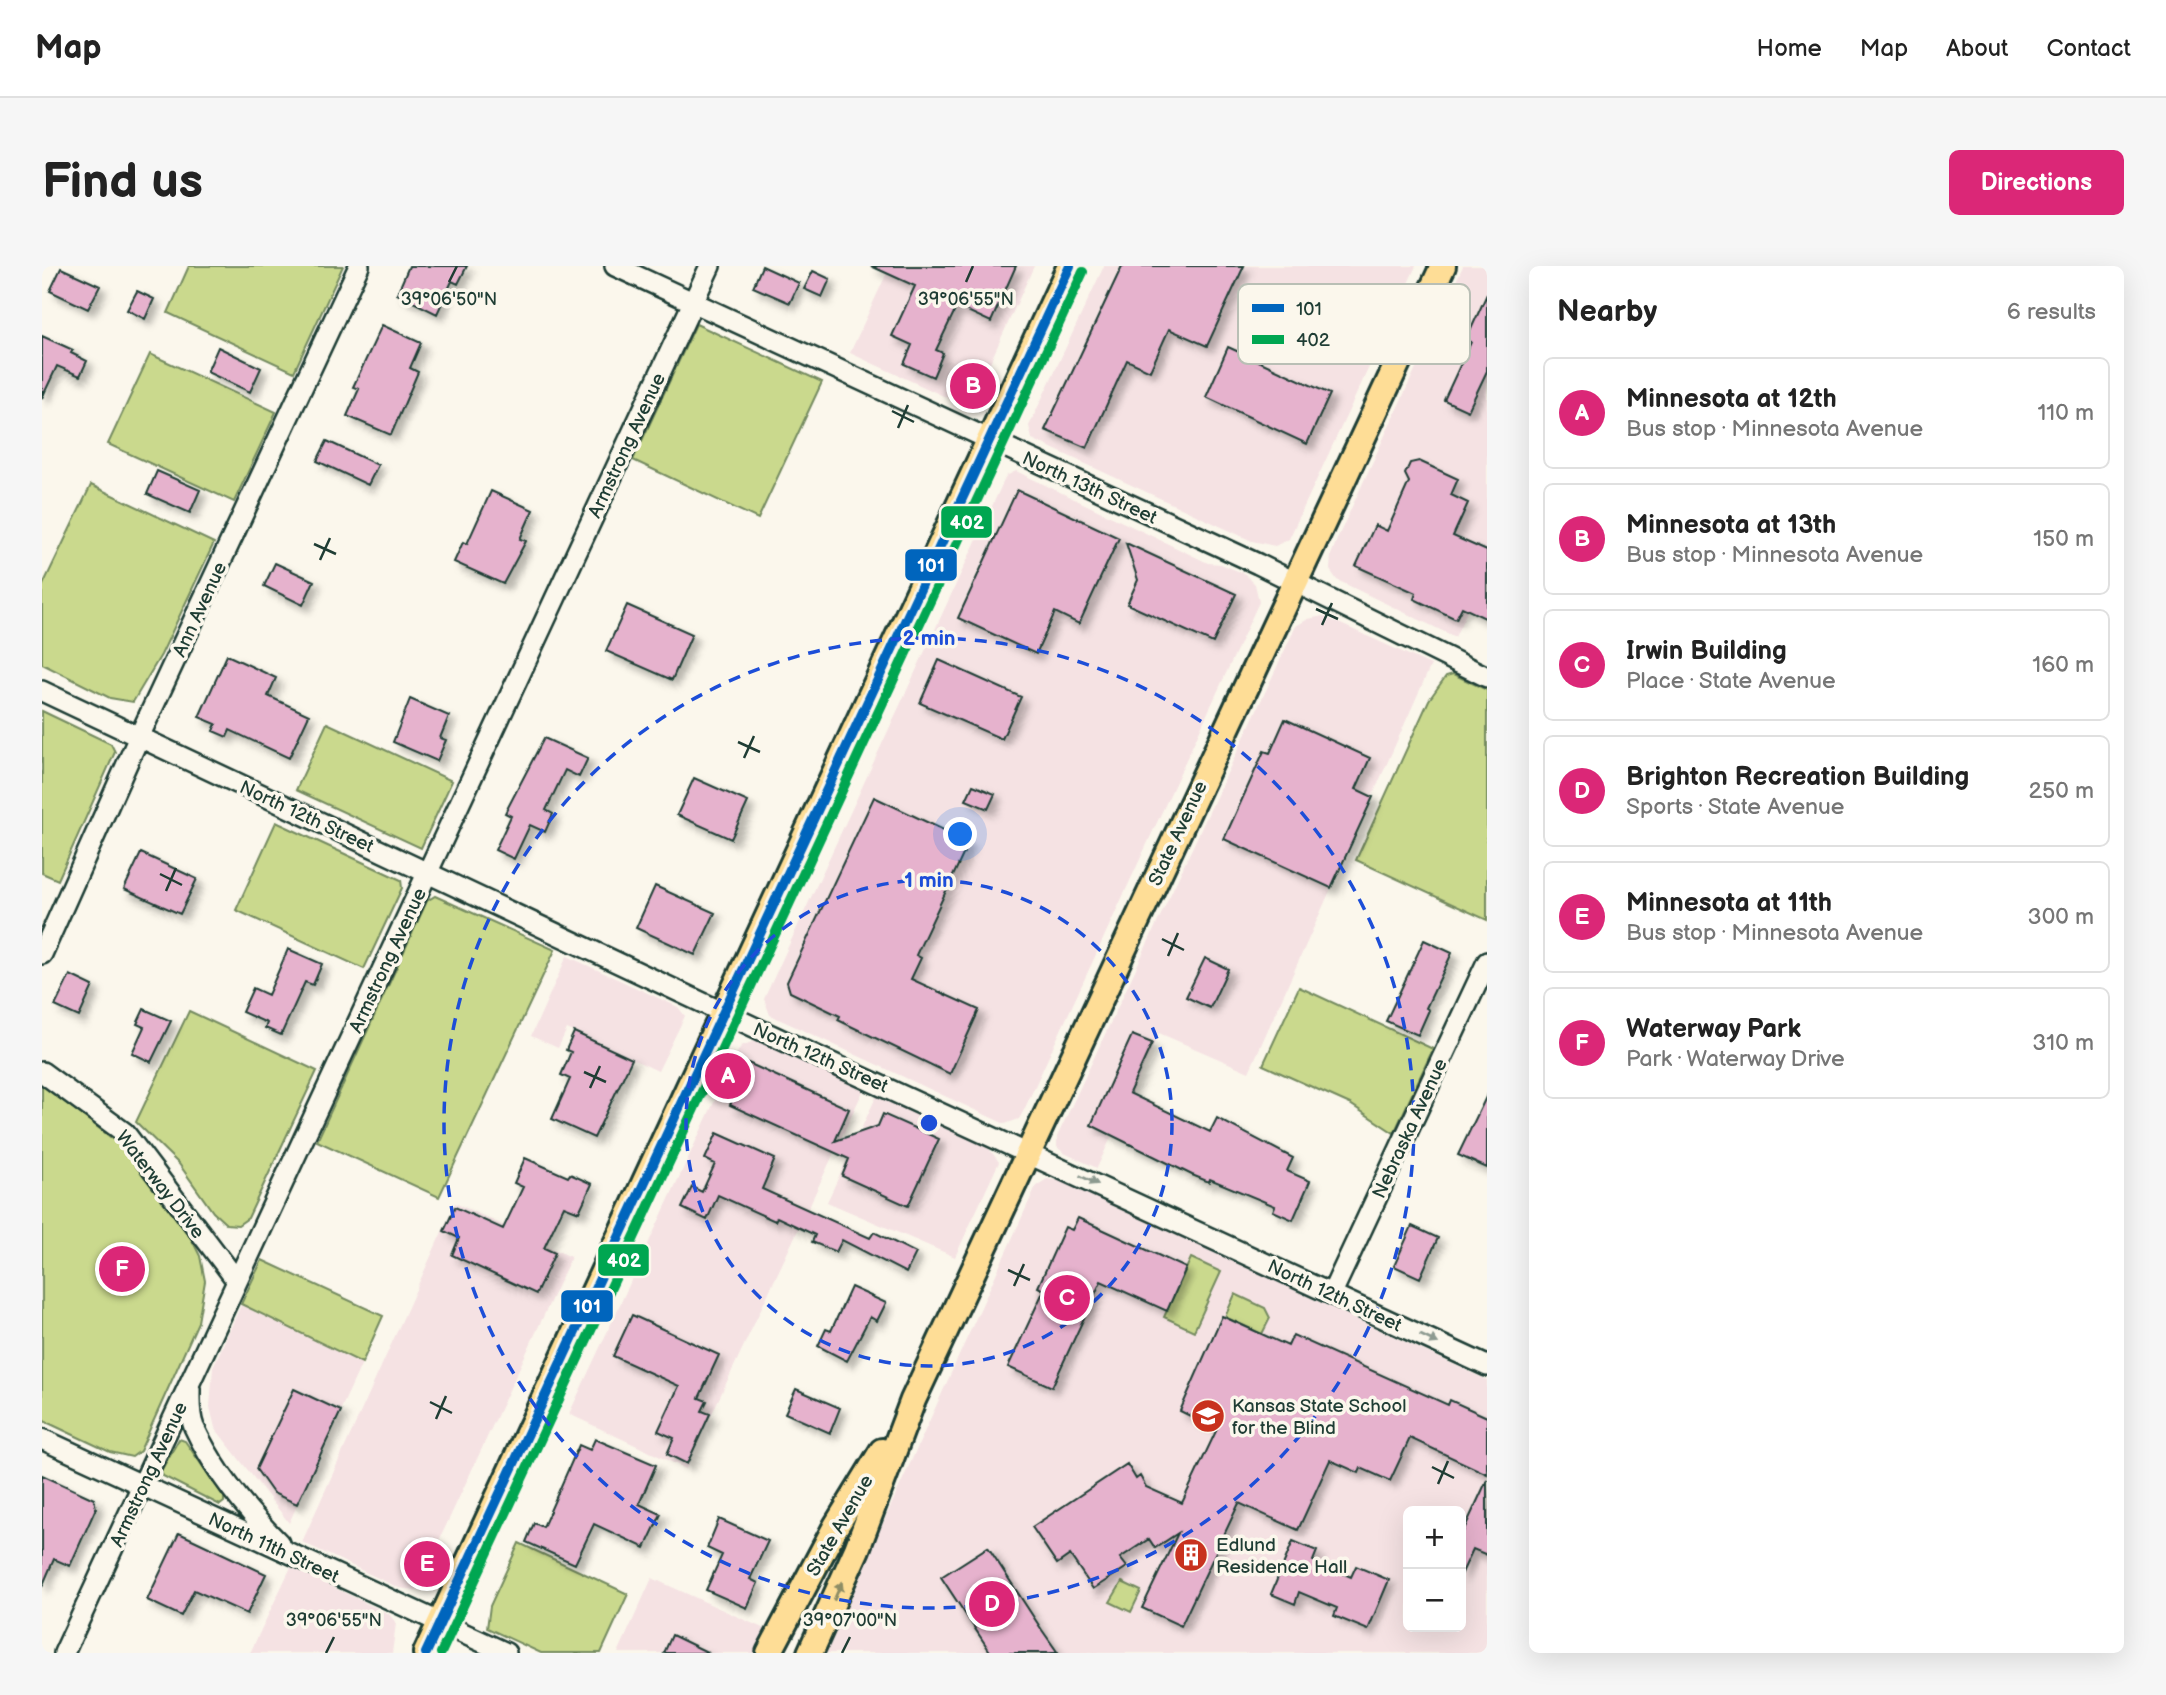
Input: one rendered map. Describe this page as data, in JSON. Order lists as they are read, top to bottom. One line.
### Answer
{"streets":{"main road":["State Avenue"],"street":["Armstrong Avenue","North 13th Street","Ann Avenue","North 12th Street","Nebraska Avenue","Waterway Drive","North 11th Street"]},"crossings":[["Armstrong Avenue","North 13th Street"],["Armstrong Avenue","North 12th Street"],["Armstrong Avenue","Waterway Drive"],["Armstrong Avenue","North 11th Street"],["North 13th Street","State Avenue"],["Ann Avenue","North 12th Street"],["North 12th Street","State Avenue"],["North 12th Street","Nebraska Avenue"]],"places":{"school or university":["Kansas State School for the Blind"],"building":["Edlund Residence Hall"]},"lines":["transit line 101","transit line 402"],"legend":["101","402"],"page":{"header":"Map","nav":["Home","Map","About","Contact"],"buttons":"Directions","title":"Find us","heading":["Nearby","6 results"],"list":[{"mark":"A","name":"Minnesota at 12th","note":"Bus stop · Minnesota Avenue","value":"110 m"},{"mark":"B","name":"Minnesota at 13th","note":"Bus stop · Minnesota Avenue","value":"150 m"},{"mark":"C","name":"Irwin Building","note":"Place · State Avenue","value":"160 m"},{"mark":"D","name":"Brighton Recreation Building","note":"Sports · State Avenue","value":"250 m"},{"mark":"E","name":"Minnesota at 11th","note":"Bus stop · Minnesota Avenue","value":"300 m"},{"mark":"F","name":"Waterway Park","note":"Park · Waterway Drive","value":"310 m"}],"pins":["B","A","F","C","E","D"],"map_buttons":["+","−"]},"coordinates":["39°06'50\"N","39°06'55\"N","39°07'00\"N"],"rings":["2 min","1 min"]}
